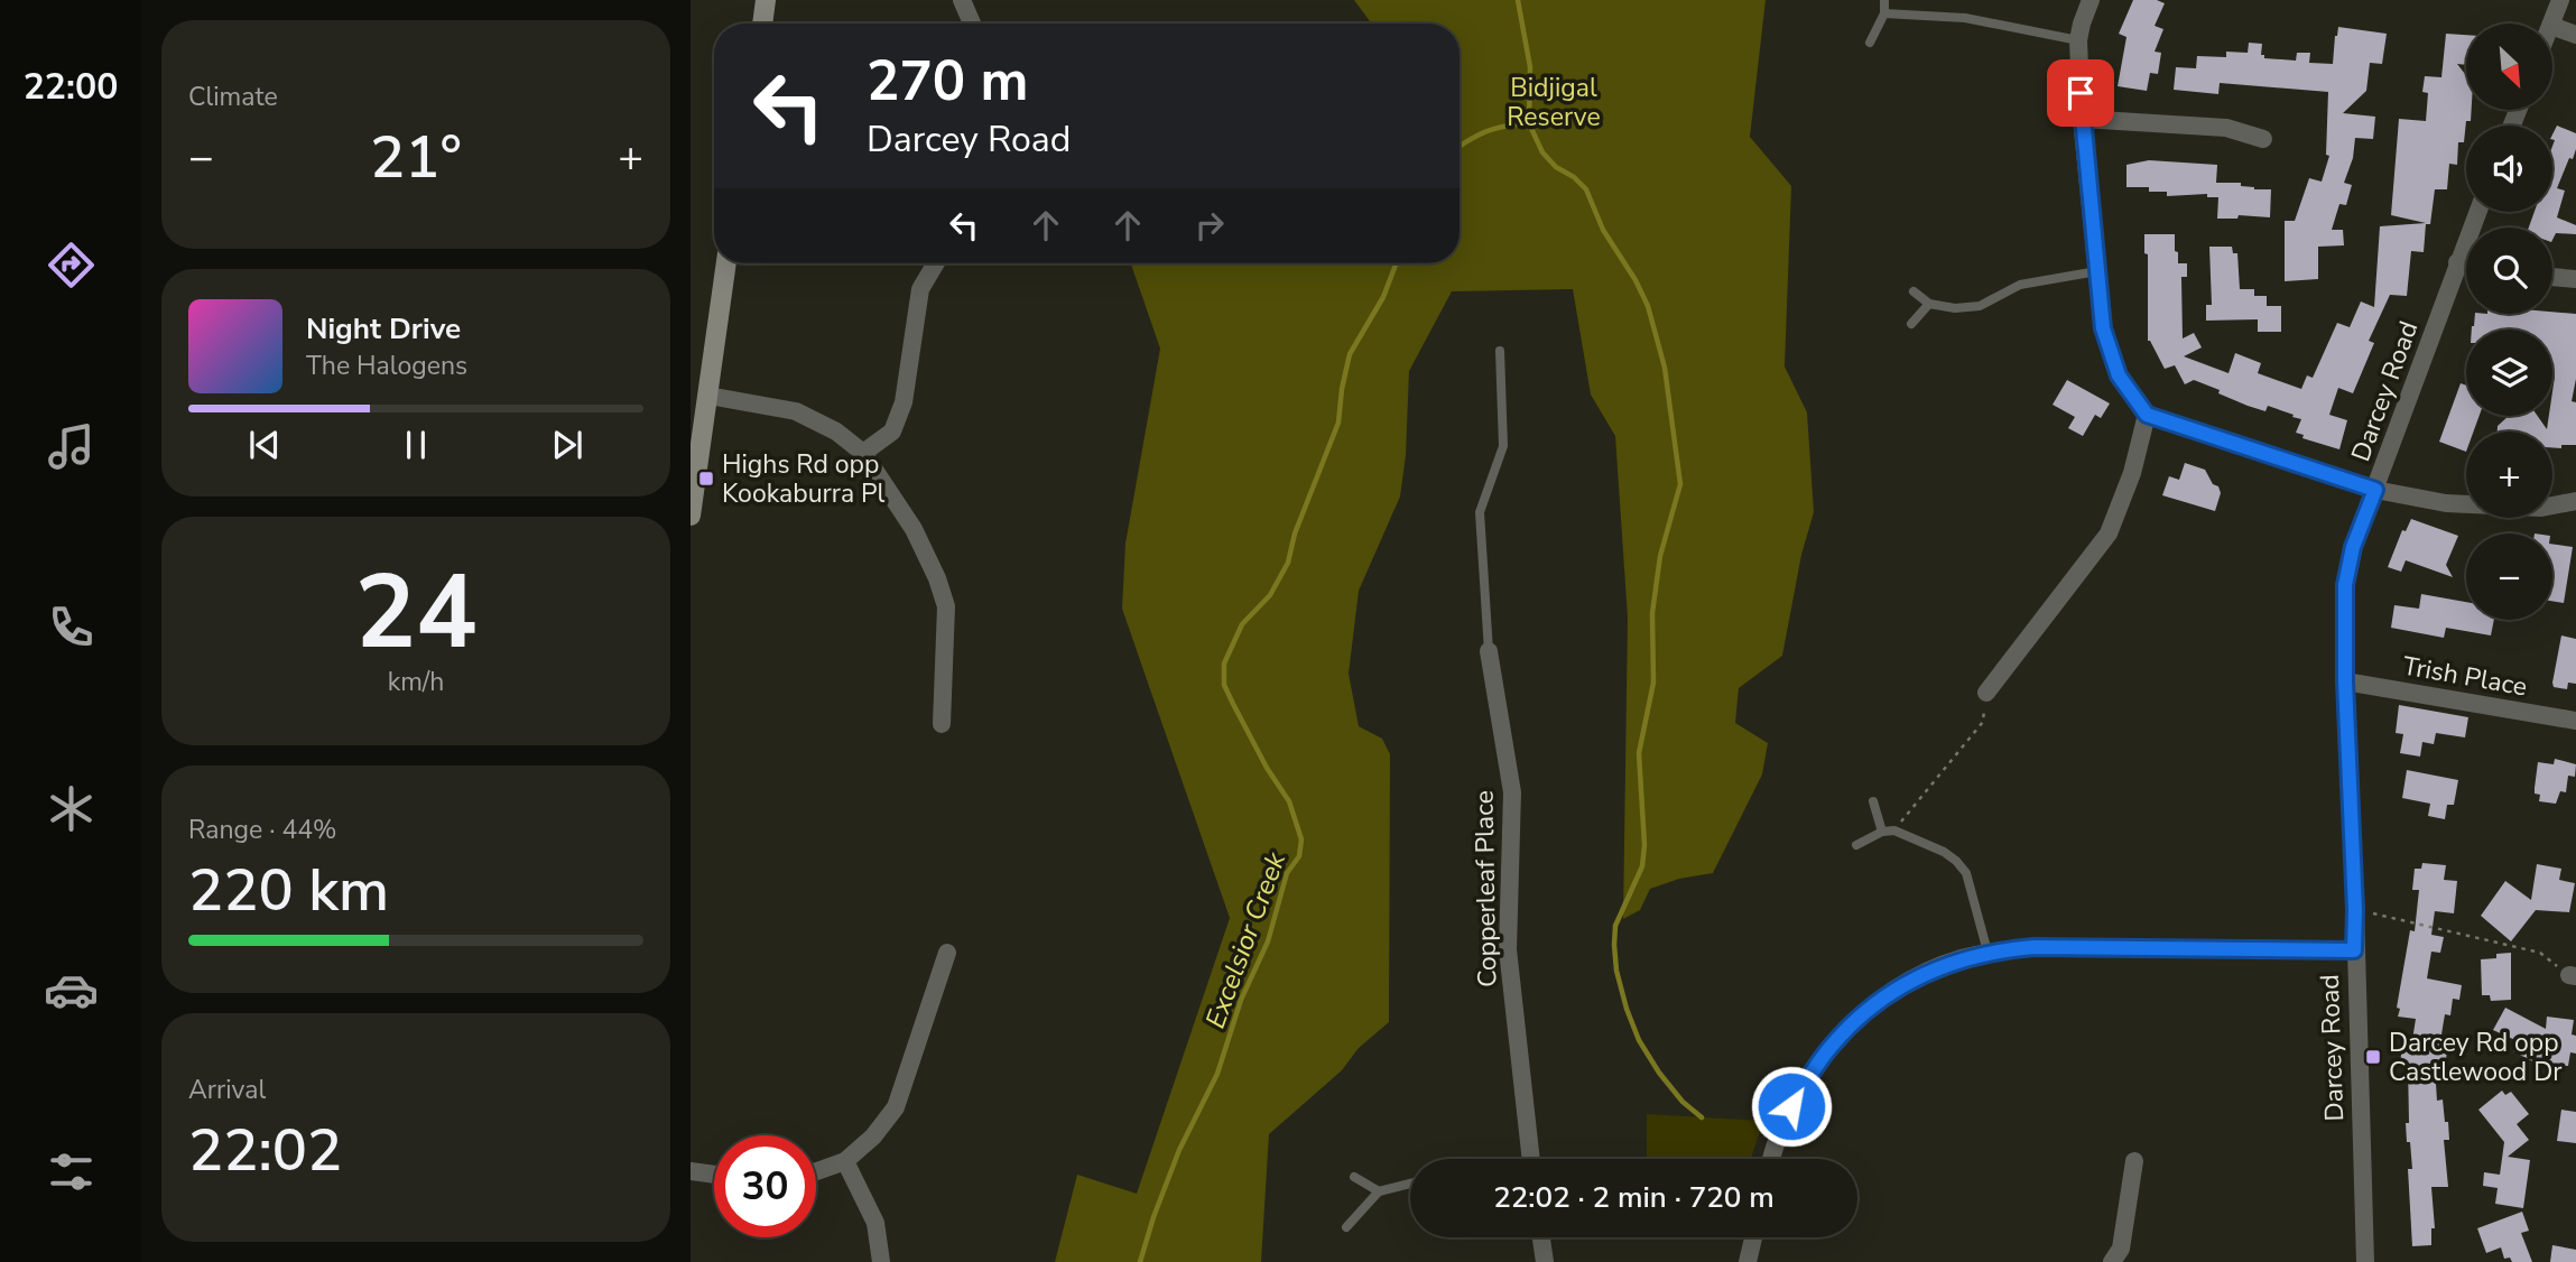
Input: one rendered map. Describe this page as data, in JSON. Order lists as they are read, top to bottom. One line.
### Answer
{"streets":{"street":["Darcey Road","Trish Place","Copperleaf Place"]},"crossings":[["Darcey Road","Trish Place"]],"water":["Excelsior Creek"],"parks":["Bidjigal Reserve"],"places":{"transit":["Highs Rd opp Kookaburra Pl","Darcey Rd opp Castlewood Dr"]},"north":"bottom right","page":{"tabs":"22:00","tile":["Climate",["24","km/h"],["Range · 44%","220 km"],["Arrival","22:02"]],"map_buttons":["+","−"],"turn":["270 m","Darcey Road"],"heat":["−","21°","+"],"song":["Night Drive","The Halogens"],"limit":"30","trip":"22:02 · 2 min · 720 m"}}
